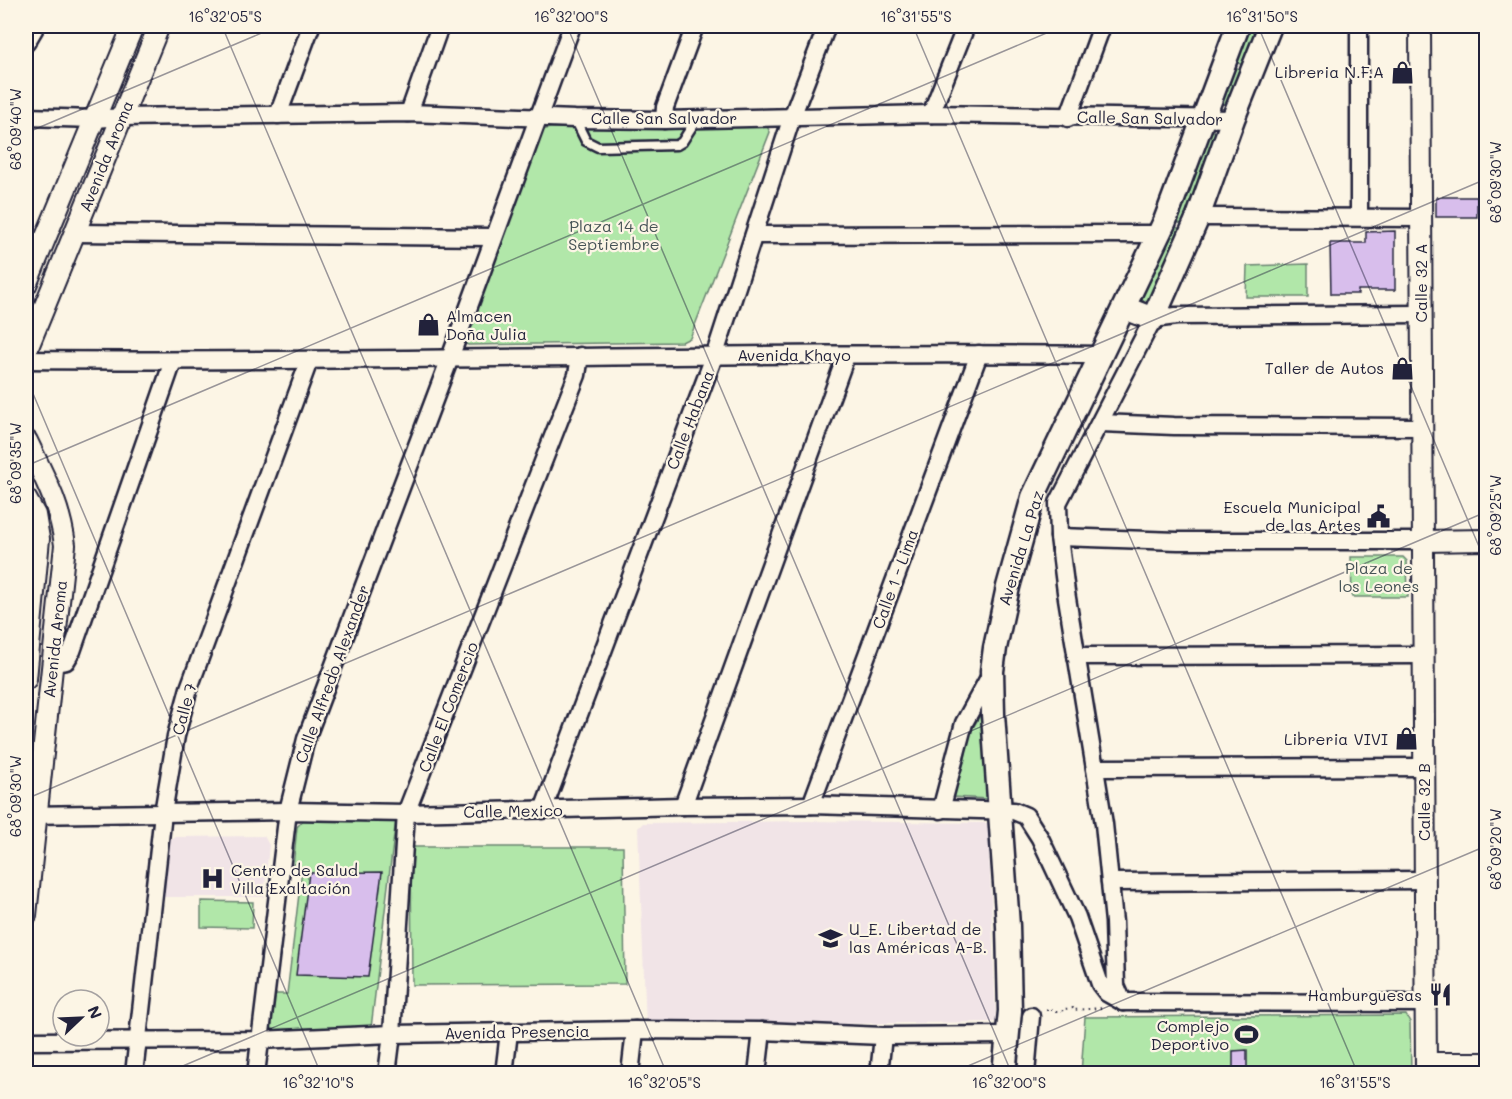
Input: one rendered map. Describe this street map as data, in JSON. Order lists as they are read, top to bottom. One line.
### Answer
{"streets":{"main road":["Avenida La Paz"],"street":["Calle San Salvador","Avenida Aroma","Calle 32 A","Avenida Khayo","Calle Habana","Calle 1 - Lima","Calle Alfredo Alexander","Calle El Comercio","Calle 7","Calle 32 B","Calle Mexico","Avenida Presencia"]},"crossings":[["Calle San Salvador","Avenida Aroma"],["Calle San Salvador","Calle Habana"],["Calle San Salvador","Avenida La Paz"],["Calle San Salvador","Calle Alfredo Alexander"],["Avenida Aroma","Calle Mexico"],["Calle 32 A","Calle 32 B"],["Avenida Khayo","Calle Habana"],["Avenida Khayo","Avenida La Paz"],["Avenida Khayo","Calle 1 - Lima"],["Avenida Khayo","Calle Alfredo Alexander"],["Avenida Khayo","Calle El Comercio"],["Avenida Khayo","Calle 7"],["Calle Habana","Calle Mexico"],["Avenida La Paz","Calle Mexico"],["Avenida La Paz","Avenida Presencia"],["Calle 1 - Lima","Calle Mexico"],["Calle Alfredo Alexander","Calle Mexico"],["Calle Alfredo Alexander","Avenida Presencia"],["Calle El Comercio","Calle Mexico"],["Calle El Comercio","Avenida Presencia"],["Calle 7","Calle Mexico"],["Calle 7","Avenida Presencia"]],"parks":["Plaza 14 de Septiembre","Plaza de los Leones"],"places":{"shop":["Libreria N.F.A","Almacen Doña Julia","Taller de Autos","Libreria VIVI"],"public building":["Escuela Municipal de las Artes"],"hospital":["Centro de Salud Villa Exaltación"],"school or university":["U_E. Libertad de las Américas A-B."],"restaurant":["Hamburguesas"],"sports":["Complejo Deportivo"]},"north":"top right","coordinates":["16°32'05\"S","16°32'00\"S","16°31'55\"S","16°31'50\"S","68°09'40\"W","68°09'30\"W","68°09'35\"W","68°09'25\"W","68°09'20\"W","16°32'10\"S"]}
